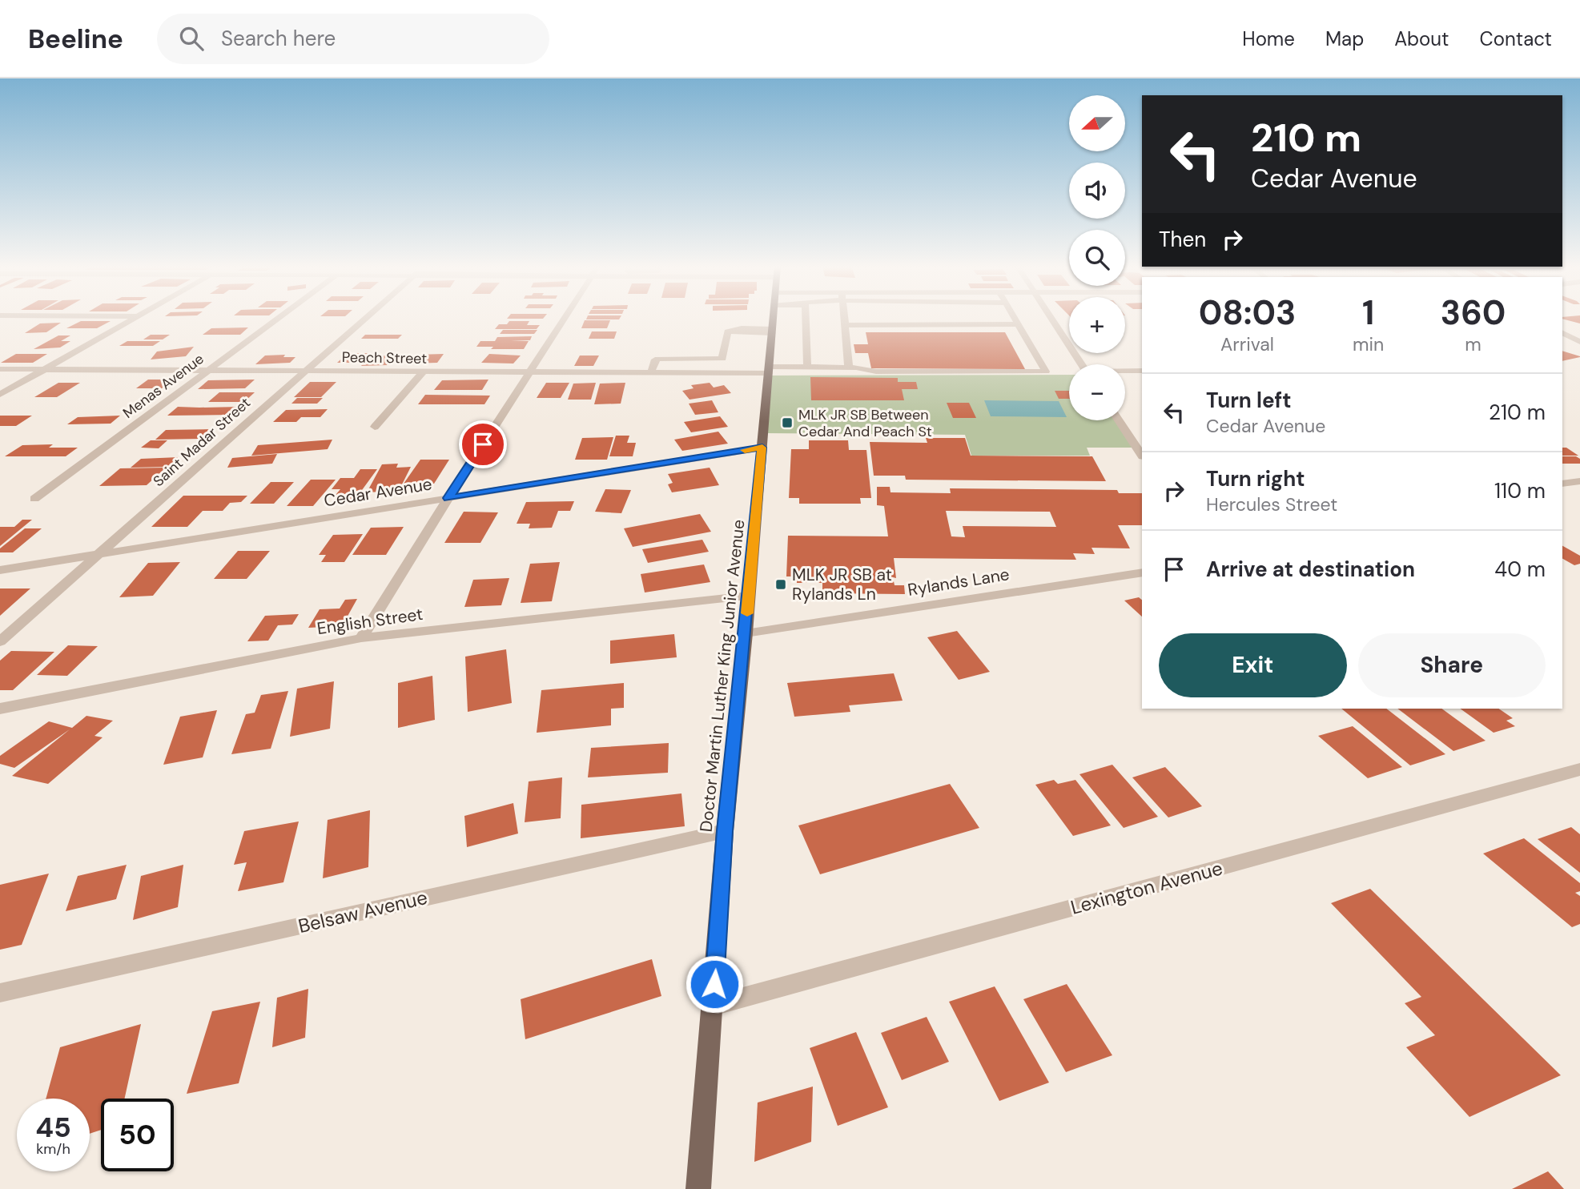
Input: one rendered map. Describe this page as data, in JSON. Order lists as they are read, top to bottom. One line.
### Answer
{"streets":{"main road":["Doctor Martin Luther King Junior Avenue"],"street":["Peach Street","Menas Avenue","Saint Madar Street","Cedar Avenue","Rylands Lane","English Street","Lexington Avenue","Belsaw Avenue"]},"crossings":[["Peach Street","Menas Avenue"],["Peach Street","Saint Madar Street"],["Peach Street","Doctor Martin Luther King Junior Avenue"],["Saint Madar Street","Cedar Avenue"],["Cedar Avenue","Doctor Martin Luther King Junior Avenue"],["Rylands Lane","Doctor Martin Luther King Junior Avenue"],["English Street","Doctor Martin Luther King Junior Avenue"],["Doctor Martin Luther King Junior Avenue","Lexington Avenue"],["Doctor Martin Luther King Junior Avenue","Belsaw Avenue"]],"places":{"transit":["MLK JR SB Between Cedar And Peach St","MLK JR SB at Rylands Ln"]},"north":"left","page":{"header":"Beeline","search":"Search here","nav":["Home","Map","About","Contact"],"map_buttons":["+","−"],"turn":["210 m","Cedar Avenue"],"then":"Then","eta":["08:03","Arrival","1","min","360","m"],"list":[{"name":"Turn left","note":"Cedar Avenue","value":"210 m"},{"name":"Turn right","note":"Hercules Street","value":"110 m"},{"name":"Arrive at destination","value":"40 m"}],"buttons":["Exit","Share"],"speed":"45 km/h","limit":"50"}}
